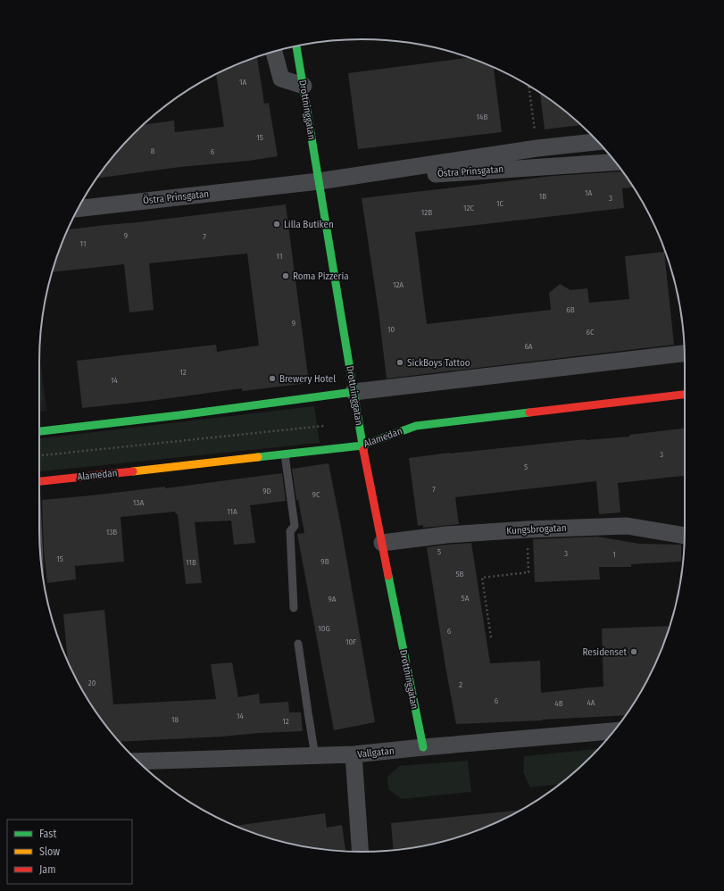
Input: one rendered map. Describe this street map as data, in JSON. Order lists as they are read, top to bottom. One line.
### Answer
{"streets":{"street":["Drottninggatan","Östra Prinsgatan","Alamedan","Kungsbrogatan","Vallgatan"]},"crossings":[["Drottninggatan","Östra Prinsgatan"],["Drottninggatan","Alamedan"],["Drottninggatan","Kungsbrogatan"],["Drottninggatan","Vallgatan"]],"places":["Lilla Butiken","Roma Pizzeria","SickBoys Tattoo","Brewery Hotel","Residenset"],"house_numbers":["1A","14B","15","8","6","1A","1B","3","1C","12C","12B","9","7","11","11","12A","6B","9","10","6C","6A","12","14","3","5","7","9D","9C","13A","11A","13B","5","3","1","15","9B","11B","5B","5A","9A","10G","6","10F","20","2","6","4A","4B","14","18","12"],"legend":["Fast","Slow","Jam"]}
